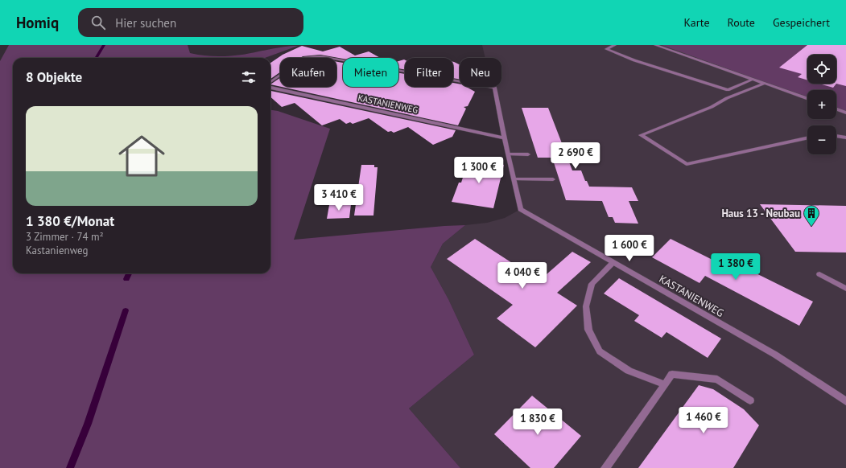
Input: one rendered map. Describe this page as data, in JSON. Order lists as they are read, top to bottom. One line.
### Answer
{"streets":{"street":["KASTANIENWEG"]},"places":{"building":["Haus 13 - Neubau"]},"page":{"header":"Homiq","search":"Hier suchen","nav":["Karte","Route","Gespeichert"],"map_buttons":["+","−"],"chip":["Kaufen","Mieten","Filter","Neu"],"heading":"8 Objekte","list":[{"name":"1 380 €/Monat","note":"3 Zimmer · 74 m² · Kastanienweg"}],"price":["2 690 €","1 300 €","3 410 €","1 600 €","1 380 €","4 040 €","1 460 €","1 830 €"]}}
